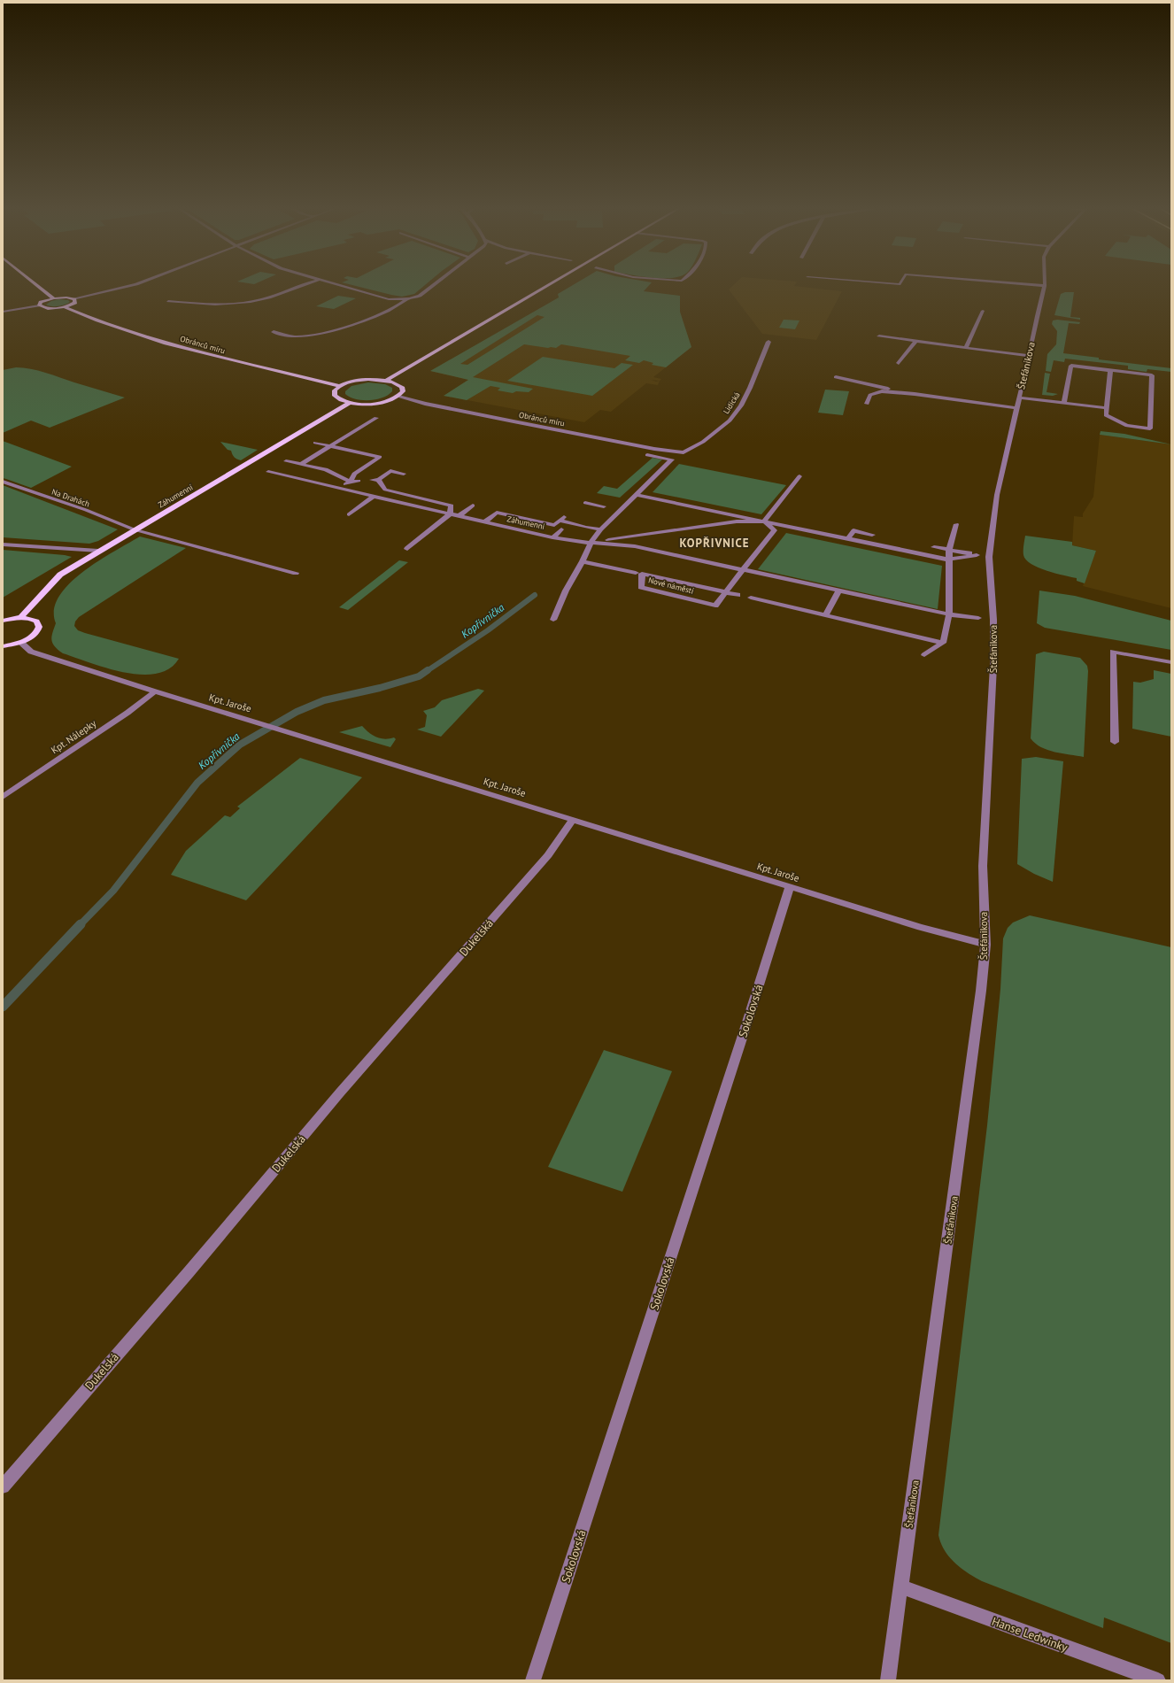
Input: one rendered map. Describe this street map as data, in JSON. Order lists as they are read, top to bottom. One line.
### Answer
{"streets":{"main road":["Obránců míru","Záhumenní"],"street":["Štefánikova","Lidická","Na Drahách","Nové náměstí","Kpt. Jaroše","Kpt. Nálepky","Dukelská","Sokolovská","Hanse Ledwinky"]},"crossings":[["Obránců míru","Lidická"],["Štefánikova","Kpt. Jaroše"],["Štefánikova","Hanse Ledwinky"],["Záhumenní","Na Drahách"],["Kpt. Jaroše","Kpt. Nálepky"],["Kpt. Jaroše","Dukelská"],["Kpt. Jaroše","Sokolovská"]],"districts":["KOPŘIVNICE"],"water":["Kopřivnička"]}
